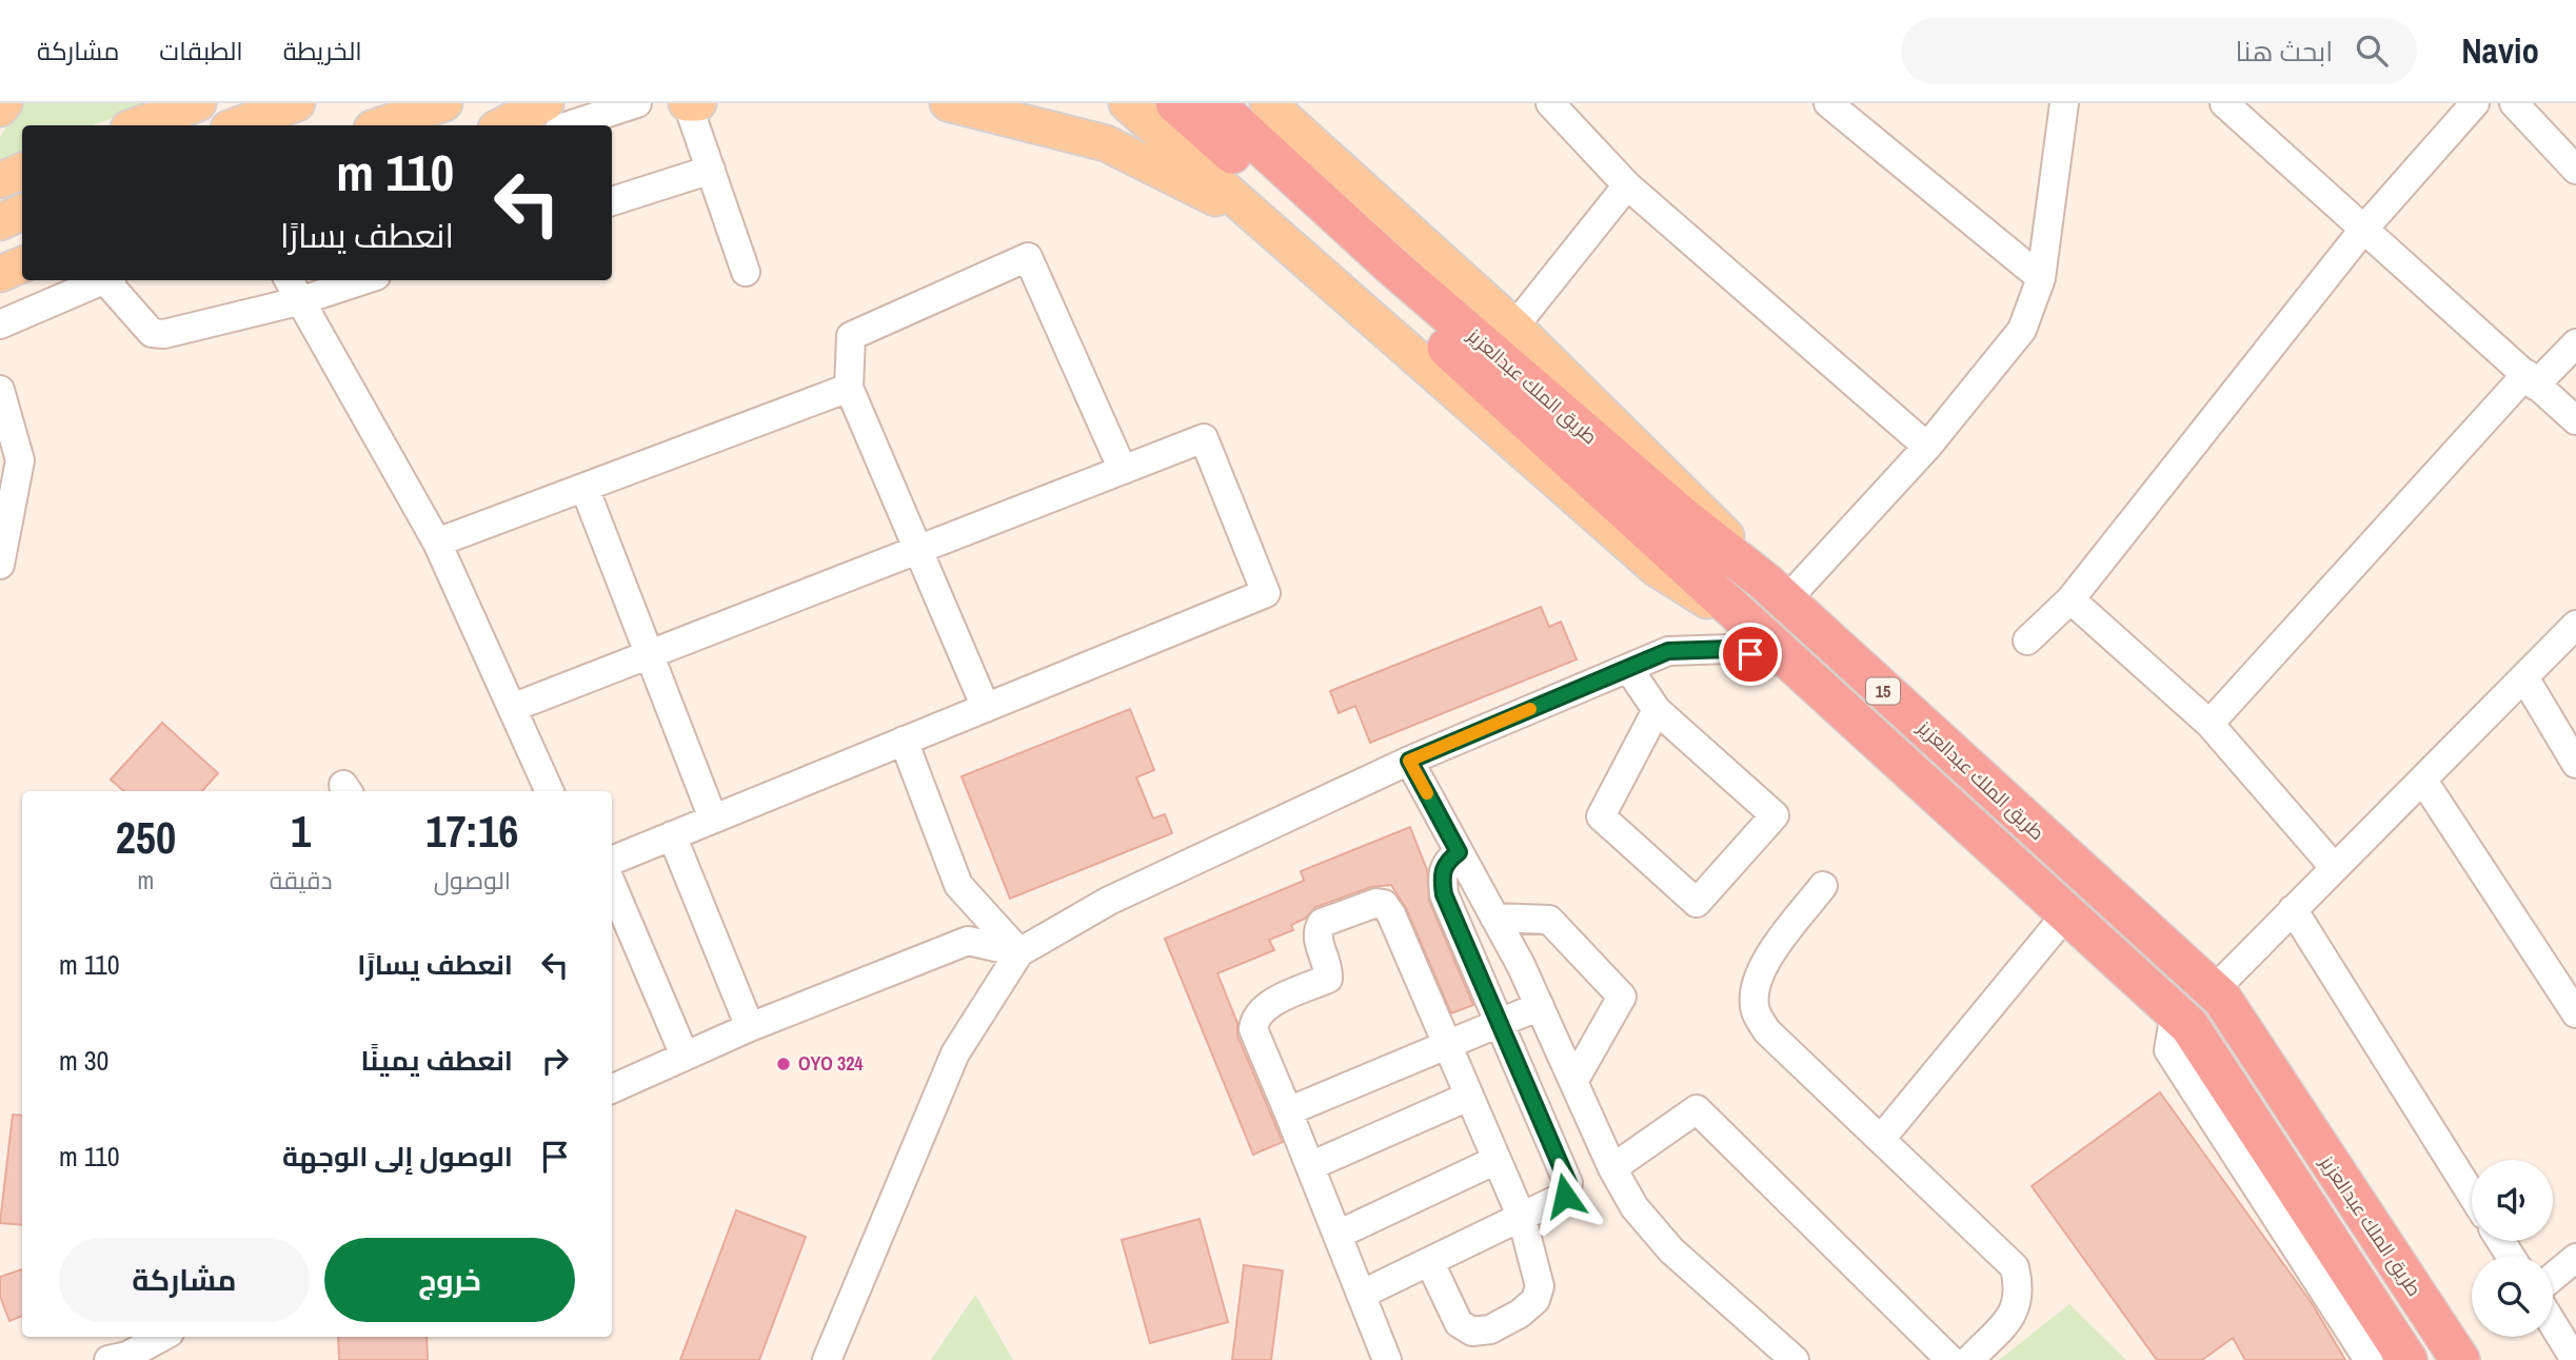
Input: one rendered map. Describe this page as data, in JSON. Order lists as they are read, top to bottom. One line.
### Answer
{"streets":{"highway":["طريق الملك عبدالعزيز","15"]},"places":["OYO 324"],"page":{"header":"Navio","search":"ابحث هنا","nav":["الخريطة","الطبقات","مشاركة"],"turn":["110 m","انعطف يسارًا"],"eta":["17:16","الوصول","1","دقيقة","250","m"],"list":[{"name":"انعطف يسارًا","value":"110 m"},{"name":"انعطف يمينًا","value":"30 m"},{"name":"الوصول إلى الوجهة","value":"110 m"}],"buttons":["خروج","مشاركة"]}}
